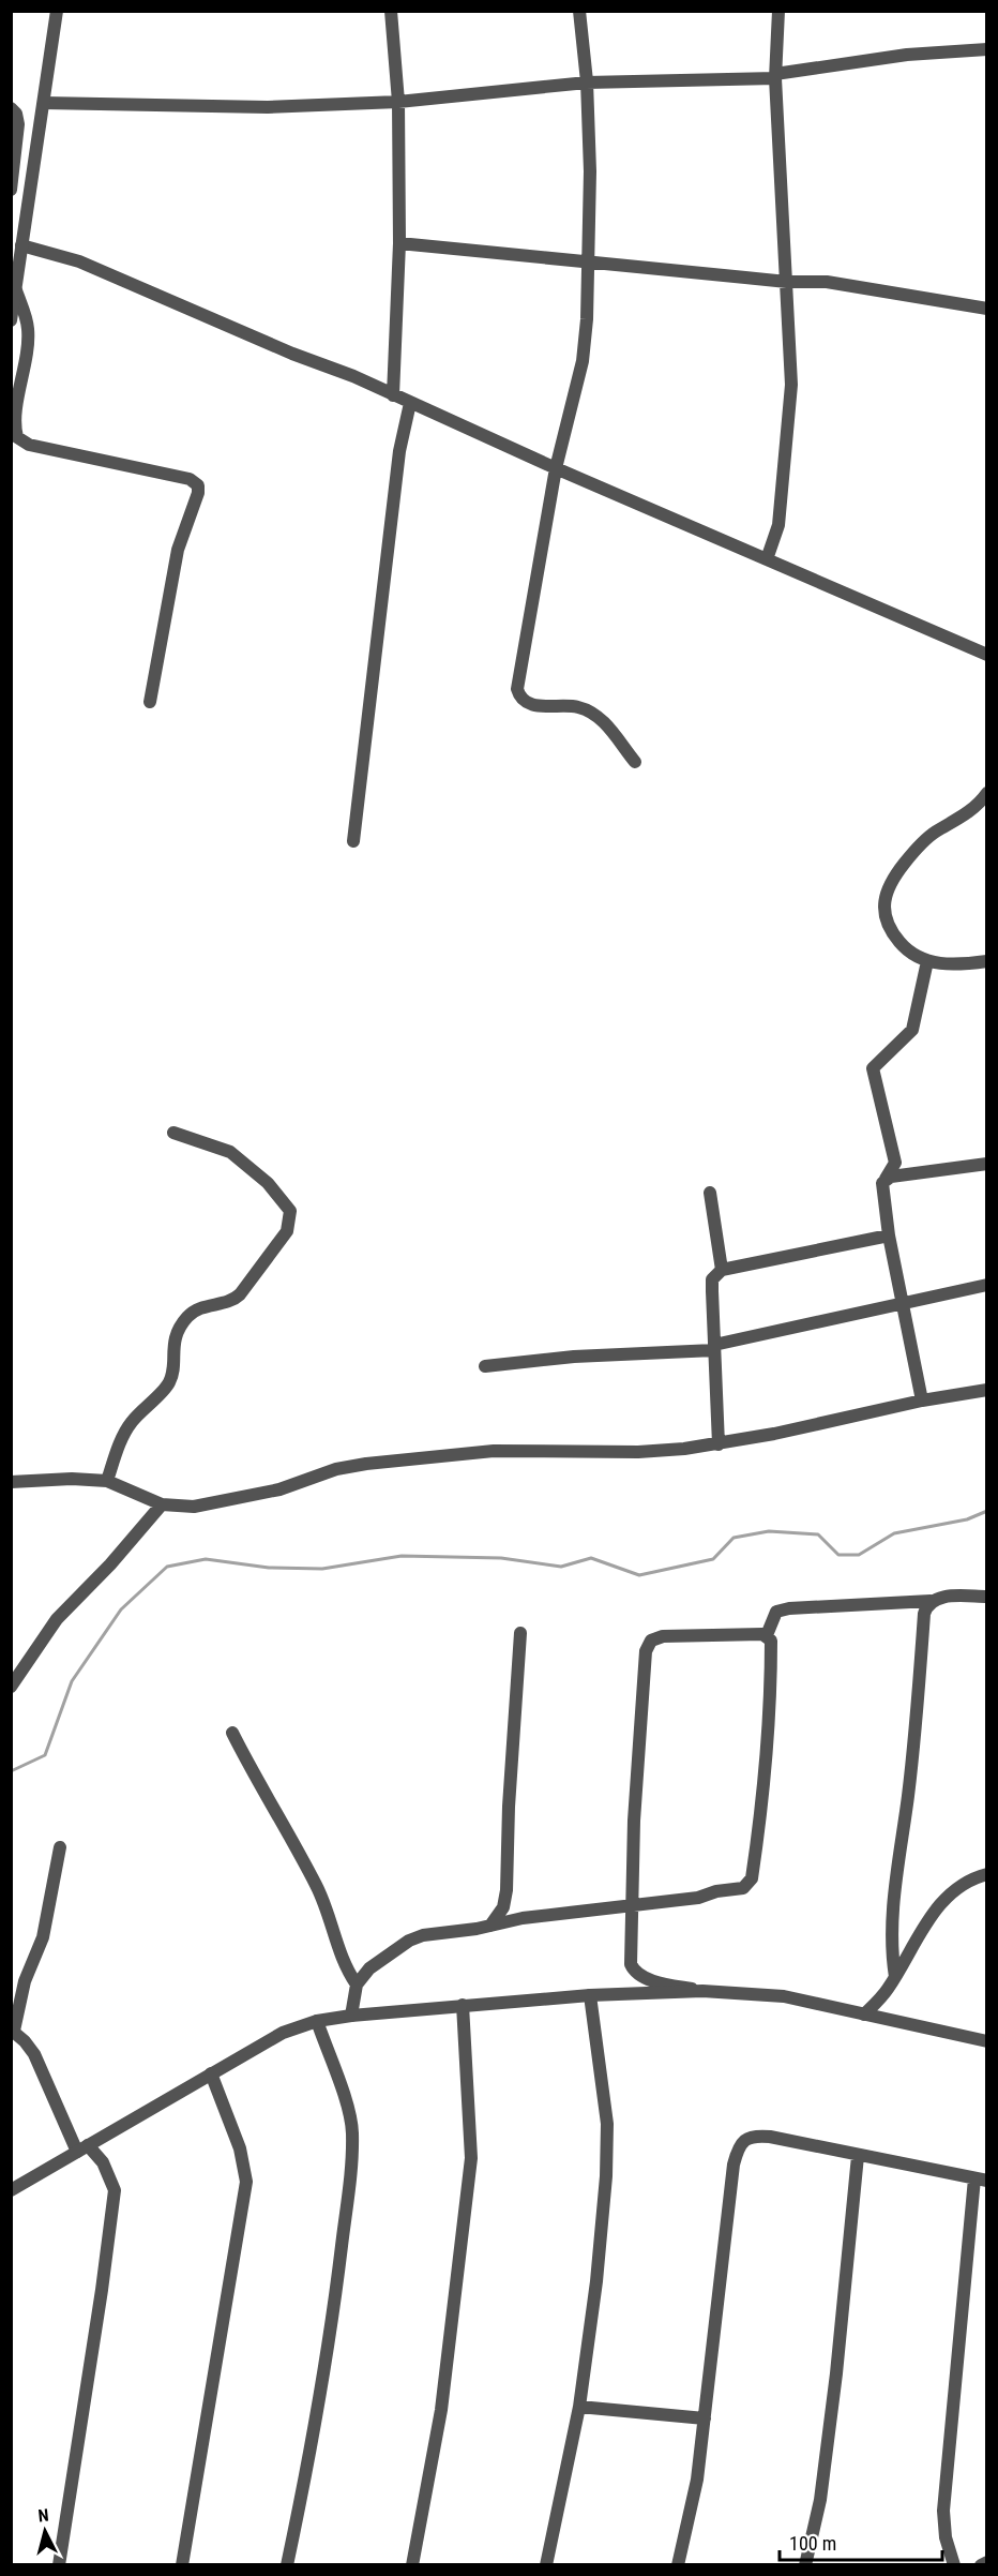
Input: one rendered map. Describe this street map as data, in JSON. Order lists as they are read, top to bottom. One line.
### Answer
{"scale_bar":"100 m","north":"top"}
